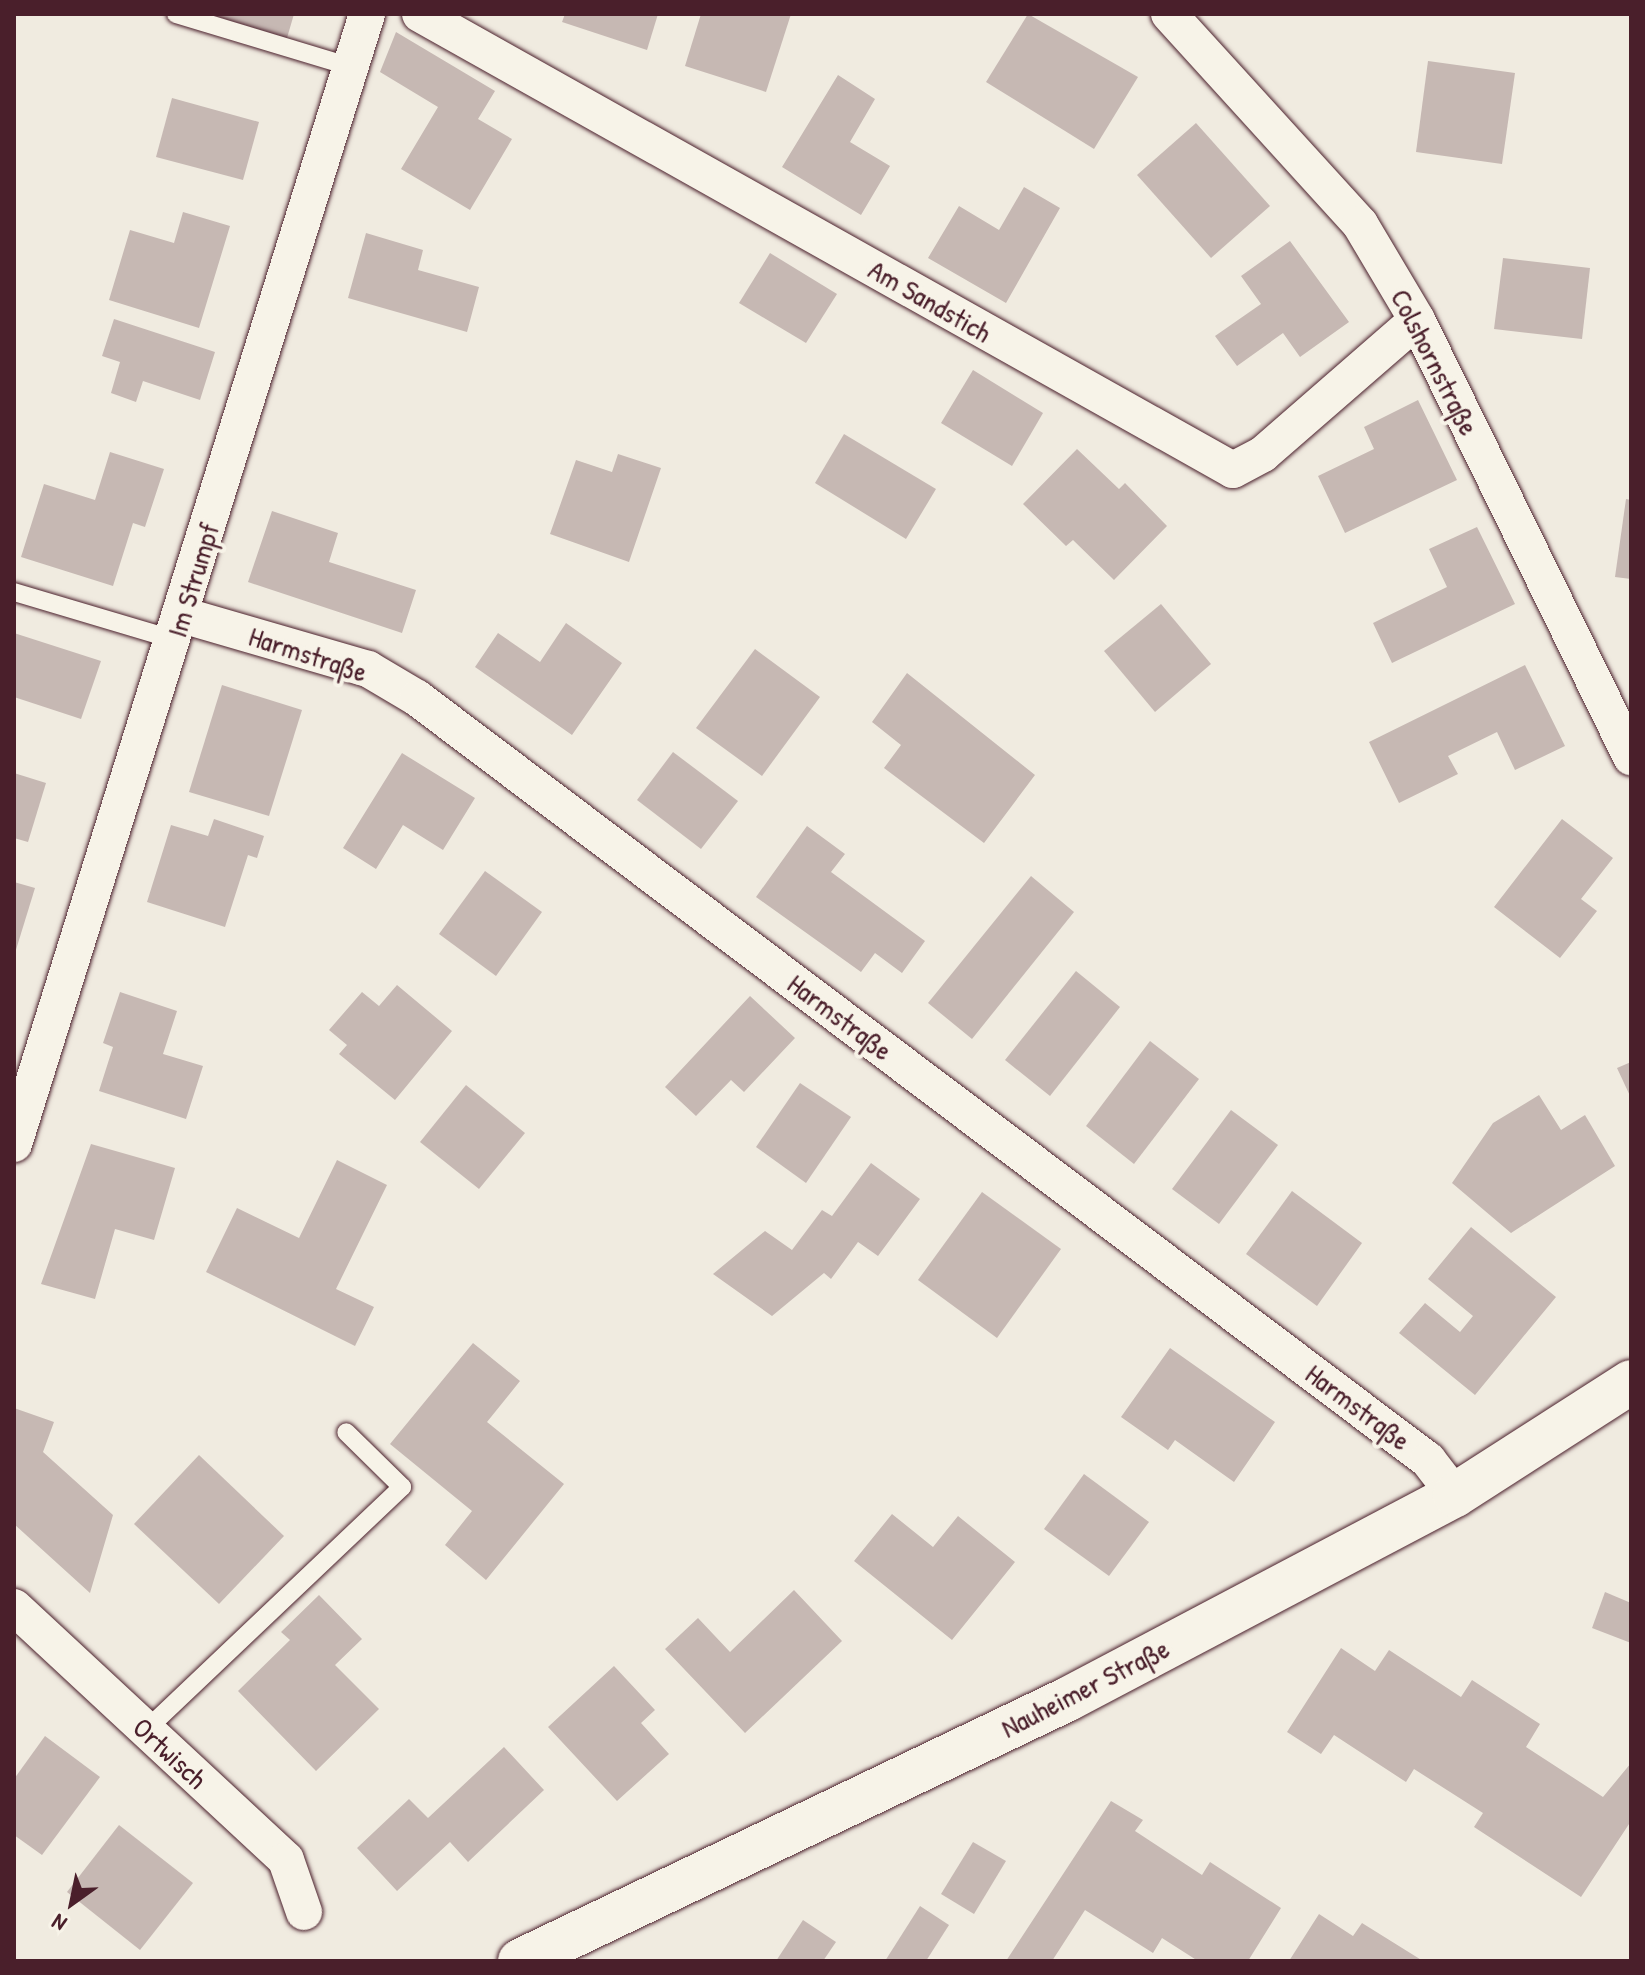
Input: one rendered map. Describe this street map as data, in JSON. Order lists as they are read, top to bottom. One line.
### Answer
{"streets":{"street":["Am Sandstich","Colshornstraße","Im Strumpf","Harmstraße","Nauheimer Straße","Ortwisch"]},"crossings":[["Am Sandstich","Colshornstraße"],["Im Strumpf","Harmstraße"],["Harmstraße","Nauheimer Straße"]],"north":"bottom left"}
